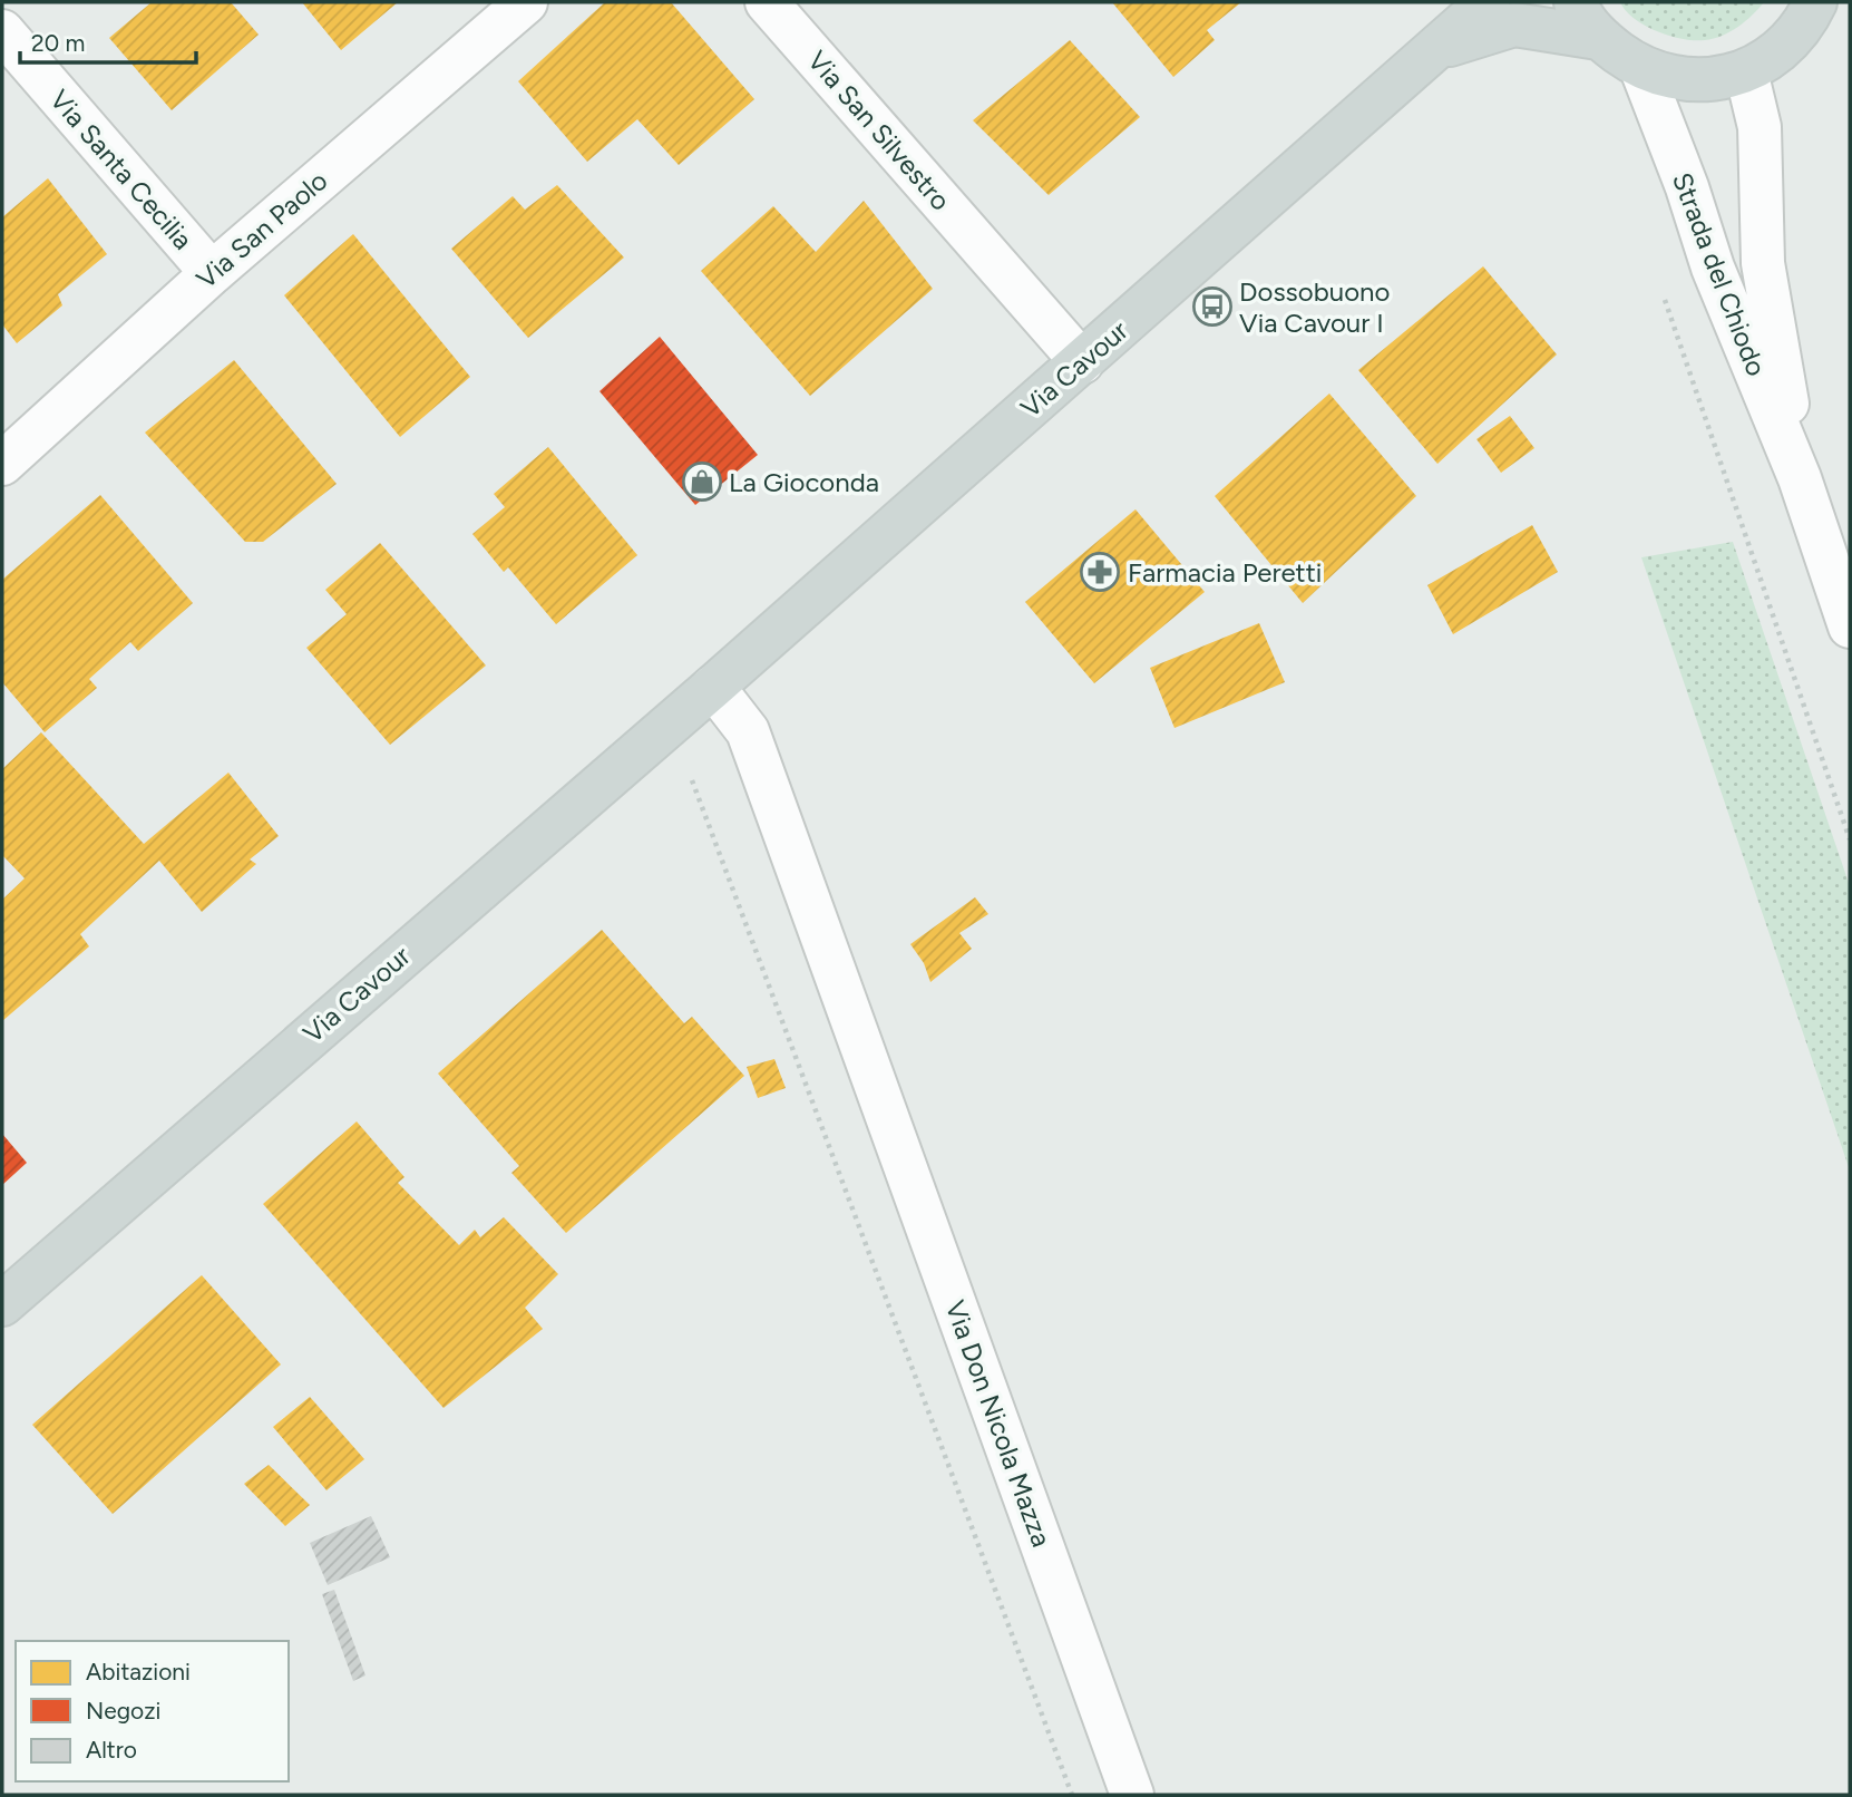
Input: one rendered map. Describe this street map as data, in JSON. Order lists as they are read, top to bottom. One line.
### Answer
{"streets":{"main road":["Via Cavour"],"street":["Via San Silvestro","Via Santa Cecilia","Via San Paolo","Strada del Chiodo","Via Don Nicola Mazza"]},"crossings":[["Via San Silvestro","Via Cavour"],["Via Santa Cecilia","Via San Paolo"],["Via Cavour","Via Don Nicola Mazza"]],"places":{"bus stop":["Dossobuono Via Cavour I"],"shop":["La Gioconda"],"pharmacy":["Farmacia Peretti"]},"legend":["Abitazioni","Negozi","Altro"],"scale_bar":"20 m"}
